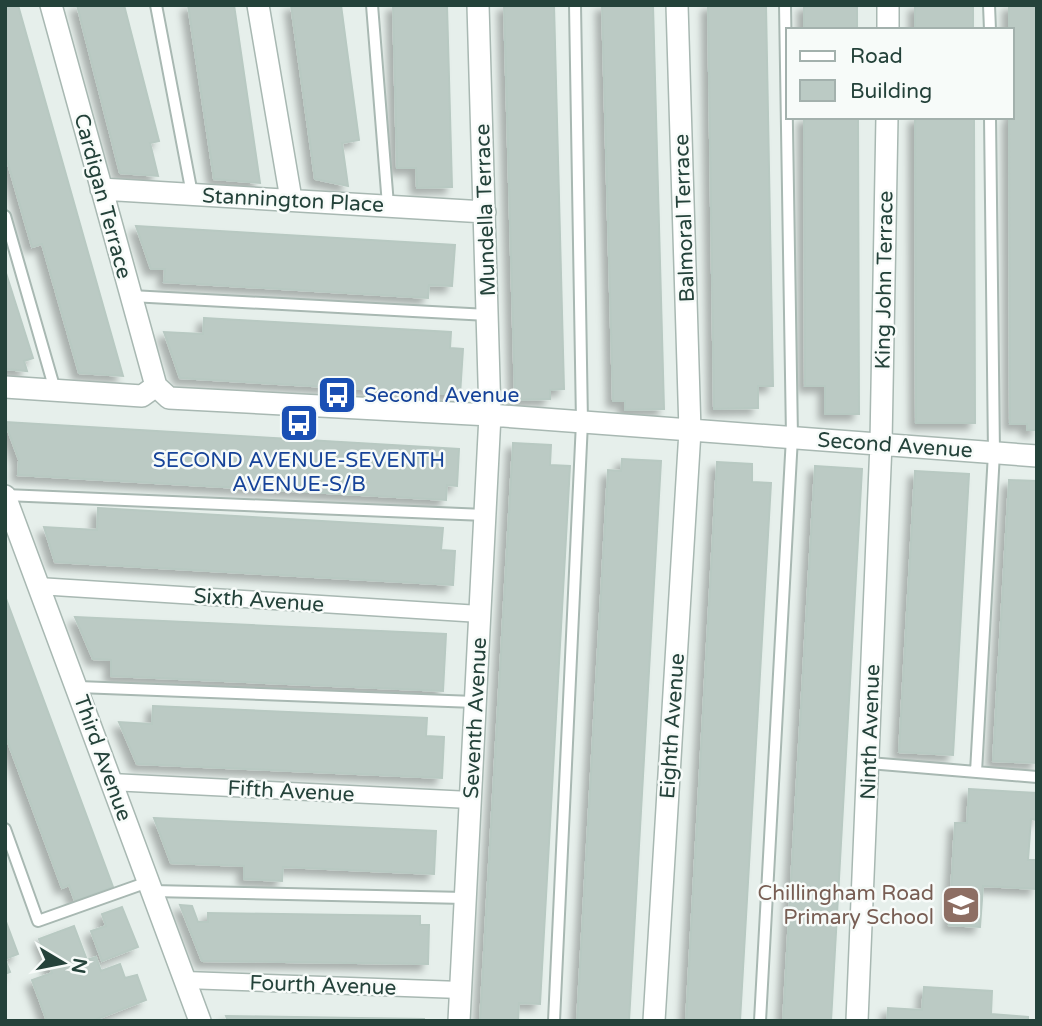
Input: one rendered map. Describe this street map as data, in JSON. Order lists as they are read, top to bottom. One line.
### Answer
{"streets":{"street":["Cardigan Terrace","Stannington Place","Mundella Terrace","Balmoral Terrace","King John Terrace","Second Avenue","Sixth Avenue","Seventh Avenue","Eighth Avenue","Ninth Avenue","Third Avenue","Fifth Avenue","Fourth Avenue"]},"crossings":[["Cardigan Terrace","Stannington Place"],["Cardigan Terrace","Second Avenue"],["Stannington Place","Mundella Terrace"],["Mundella Terrace","Second Avenue"],["Mundella Terrace","Seventh Avenue"],["Balmoral Terrace","Second Avenue"],["Balmoral Terrace","Eighth Avenue"],["King John Terrace","Second Avenue"],["King John Terrace","Ninth Avenue"],["Second Avenue","Seventh Avenue"],["Second Avenue","Eighth Avenue"],["Second Avenue","Ninth Avenue"],["Sixth Avenue","Seventh Avenue"],["Sixth Avenue","Third Avenue"],["Seventh Avenue","Fifth Avenue"],["Seventh Avenue","Fourth Avenue"],["Third Avenue","Fifth Avenue"],["Third Avenue","Fourth Avenue"]],"places":{"bus stop":["Second Avenue","SECOND AVENUE-SEVENTH AVENUE-S/B"],"school or university":["Chillingham Road Primary School"]},"legend":["Road","Building"],"north":"right"}
